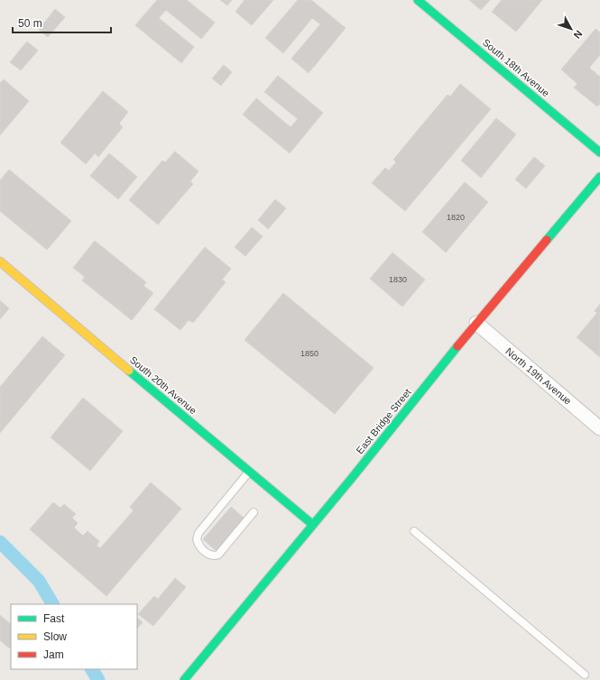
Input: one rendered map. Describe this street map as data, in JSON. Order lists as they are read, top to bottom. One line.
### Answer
{"streets":{"main road":["South 18th Avenue","South 20th Avenue","East Bridge Street"],"street":["North 19th Avenue"]},"crossings":[["North 19th Avenue","East Bridge Street"],["South 20th Avenue","East Bridge Street"]],"house_numbers":["1820","1830","1850"],"legend":["Fast","Slow","Jam"],"scale_bar":"50 m","north":"bottom right"}
